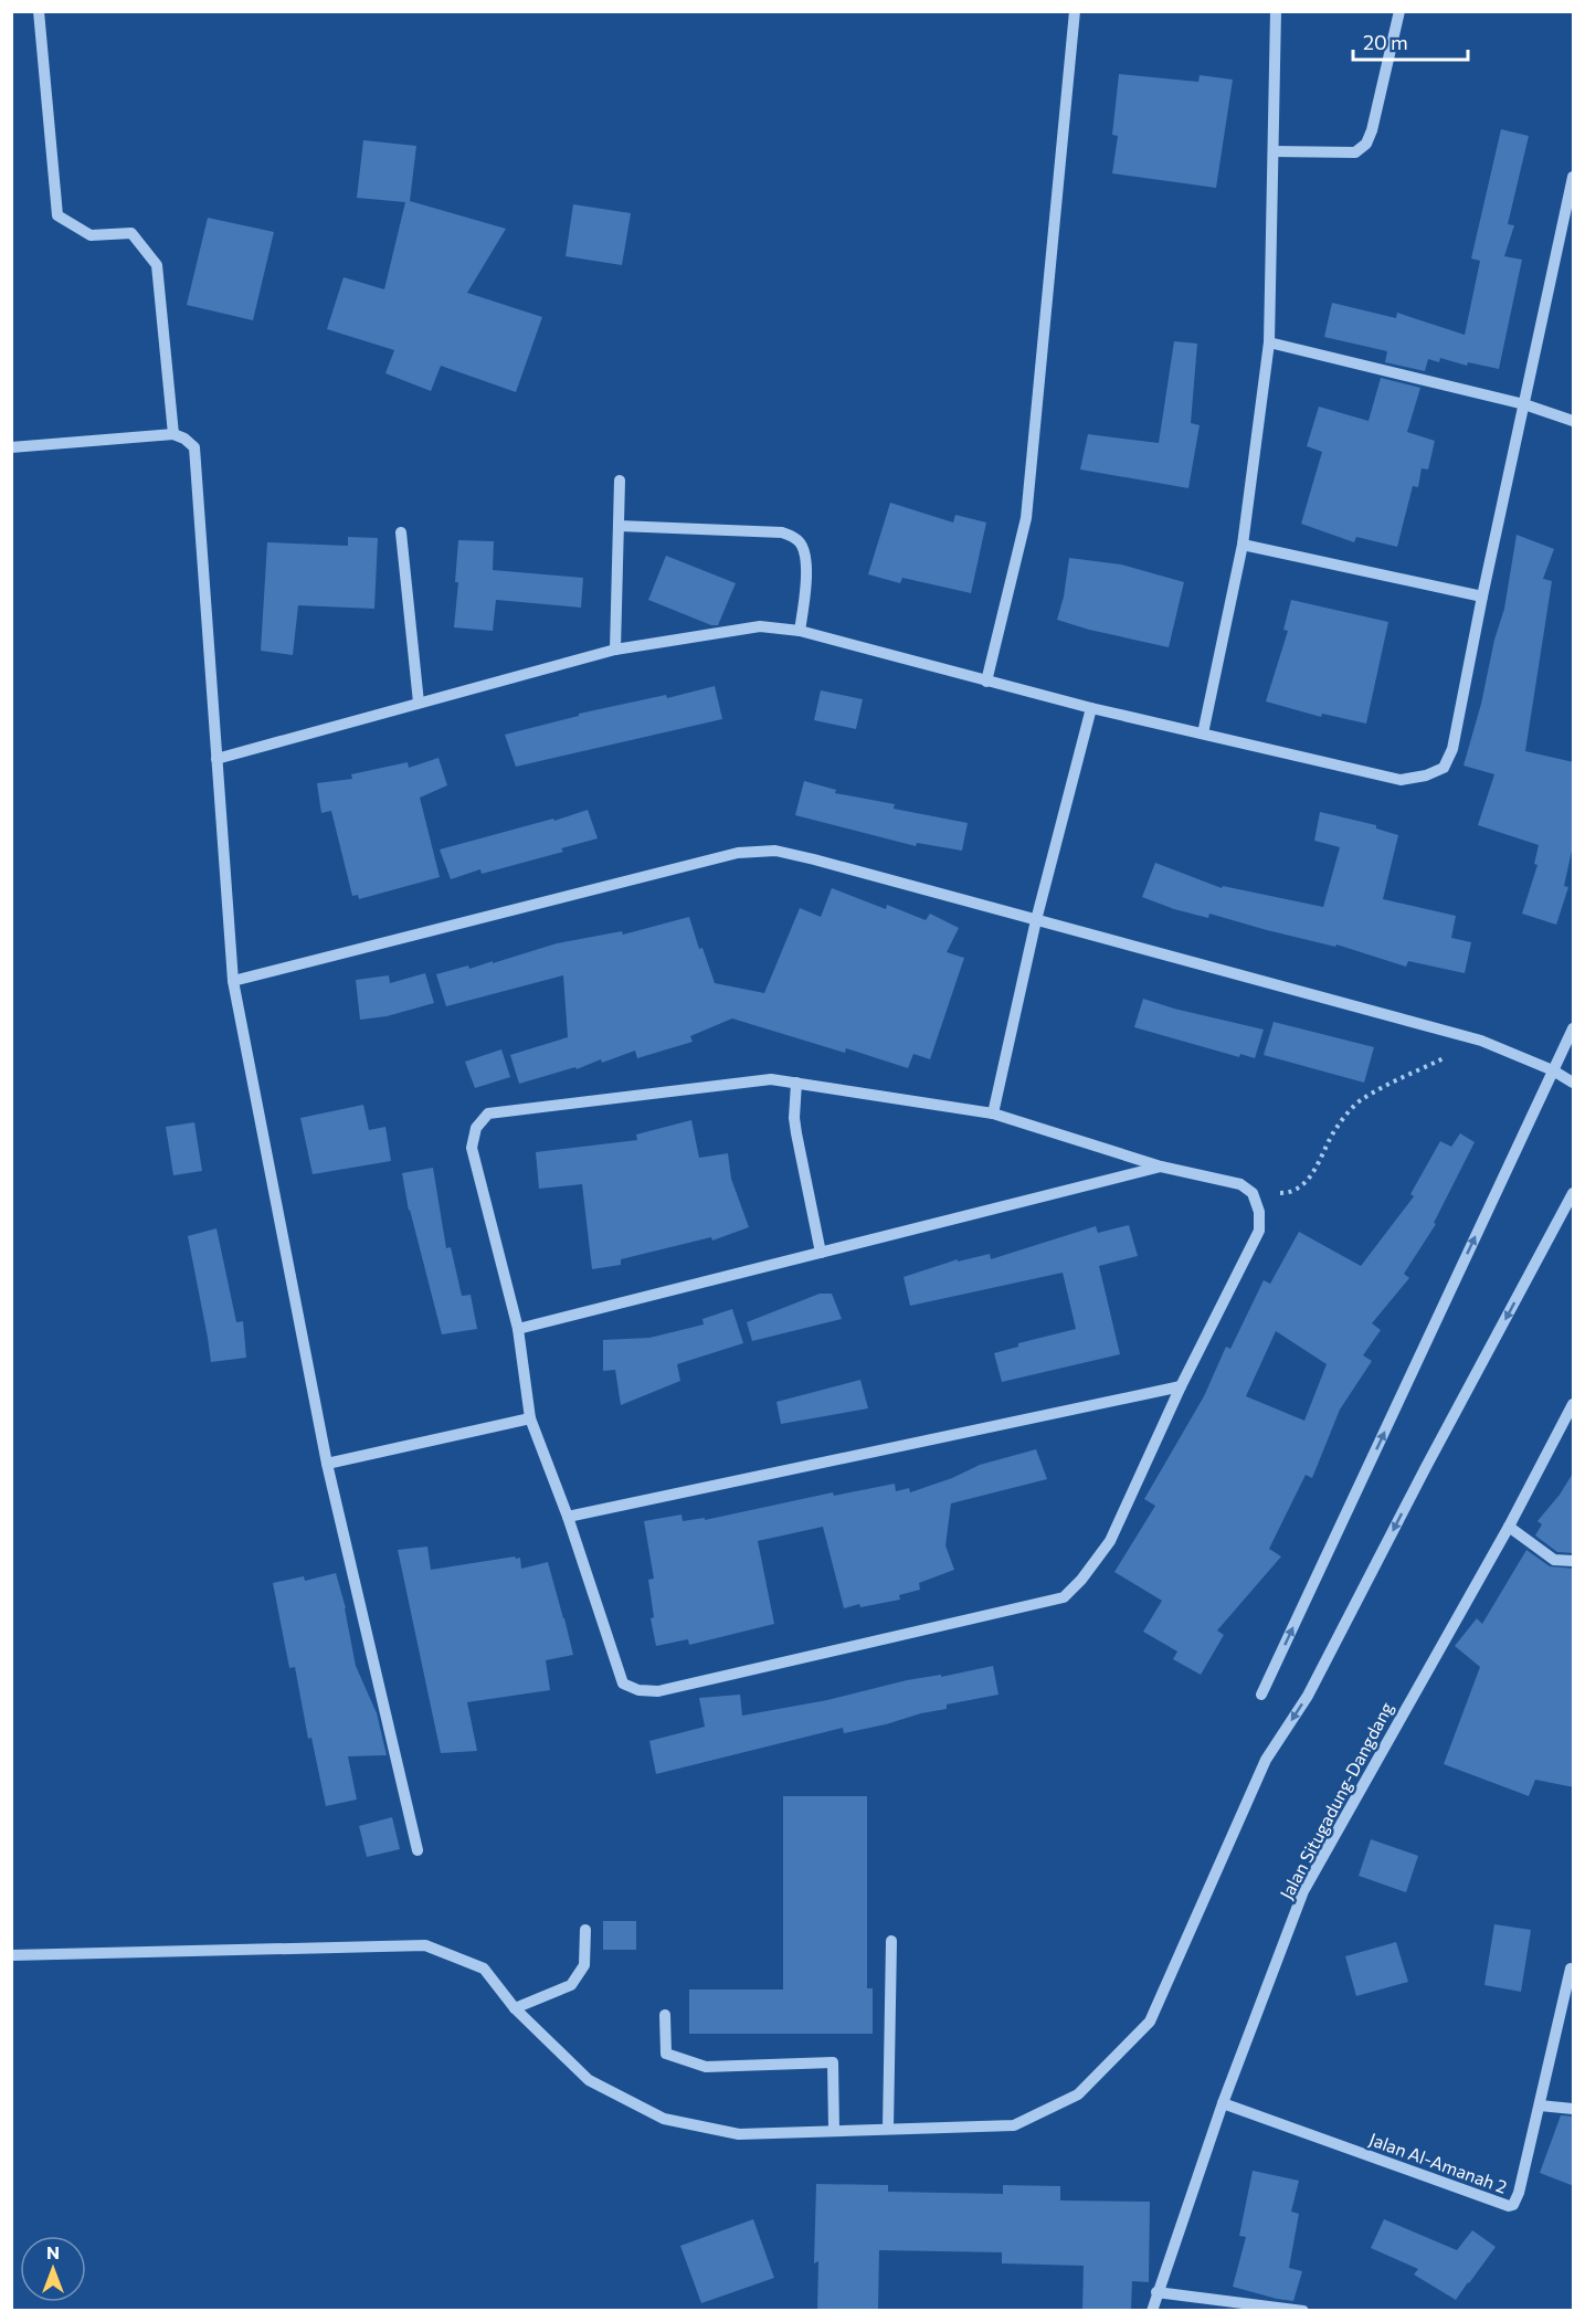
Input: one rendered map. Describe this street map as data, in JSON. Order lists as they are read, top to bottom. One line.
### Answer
{"streets":{"street":["Jalan Situgadung-Dangdang","Jalan Al-Amanah 2"]},"crossings":[["Jalan Situgadung-Dangdang","Jalan Al-Amanah 2"]],"scale_bar":"20 m","north":"top"}
